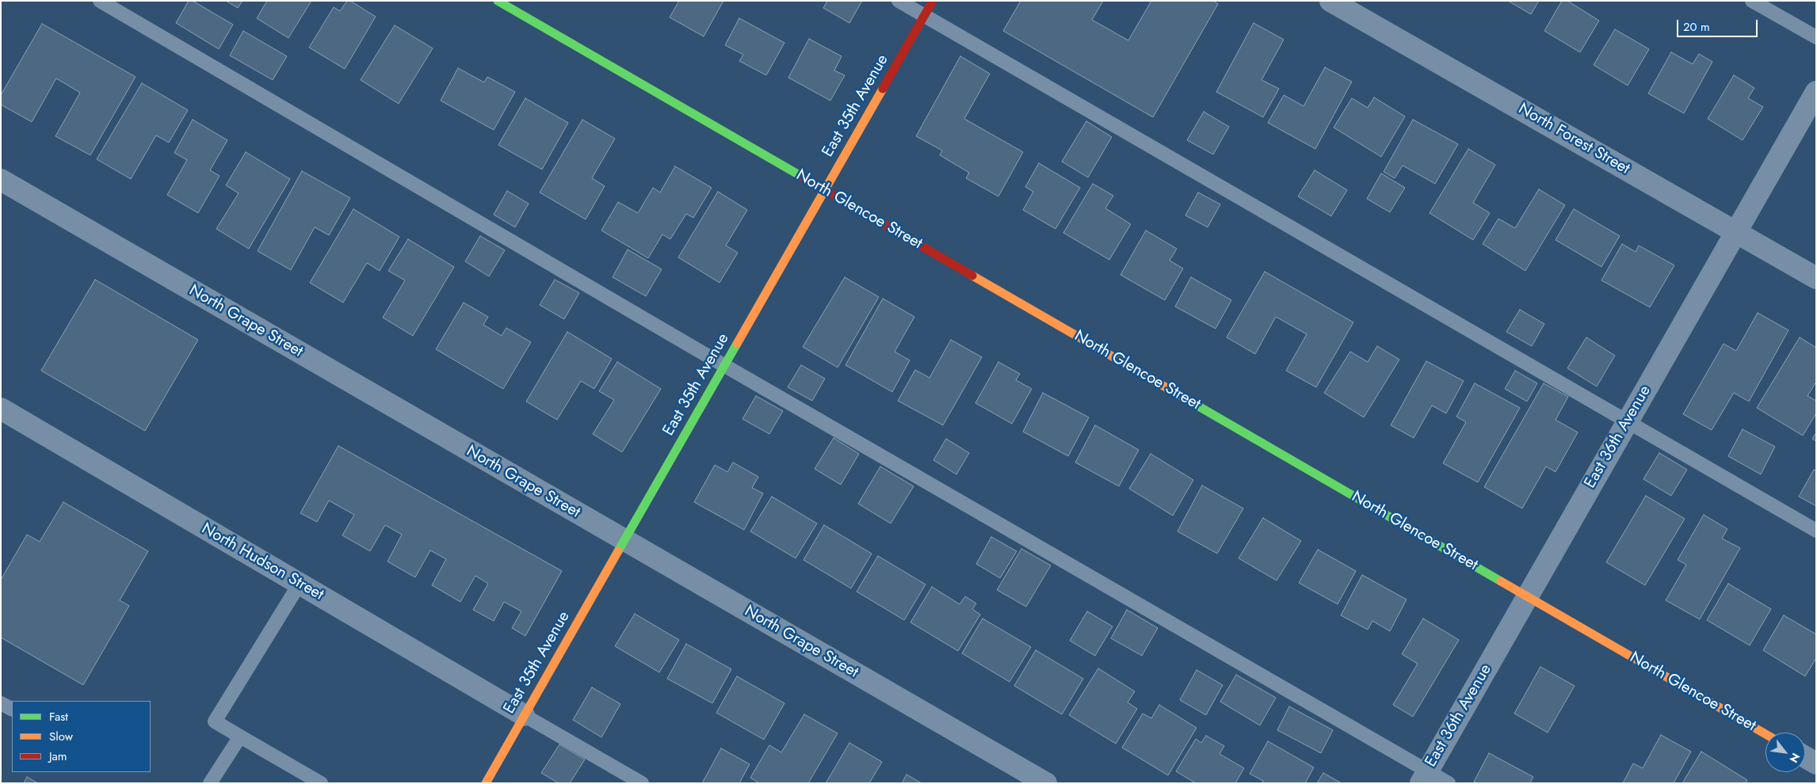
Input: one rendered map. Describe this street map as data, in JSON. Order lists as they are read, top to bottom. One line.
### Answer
{"streets":{"street":["East 35th Avenue","North Forest Street","North Glencoe Street","North Grape Street","East 36th Avenue","North Hudson Street"]},"crossings":[["East 35th Avenue","North Glencoe Street"],["East 35th Avenue","North Grape Street"],["East 35th Avenue","North Hudson Street"],["North Forest Street","East 36th Avenue"],["North Glencoe Street","East 36th Avenue"]],"legend":["Fast","Slow","Jam"],"scale_bar":"20 m","north":"bottom right"}
